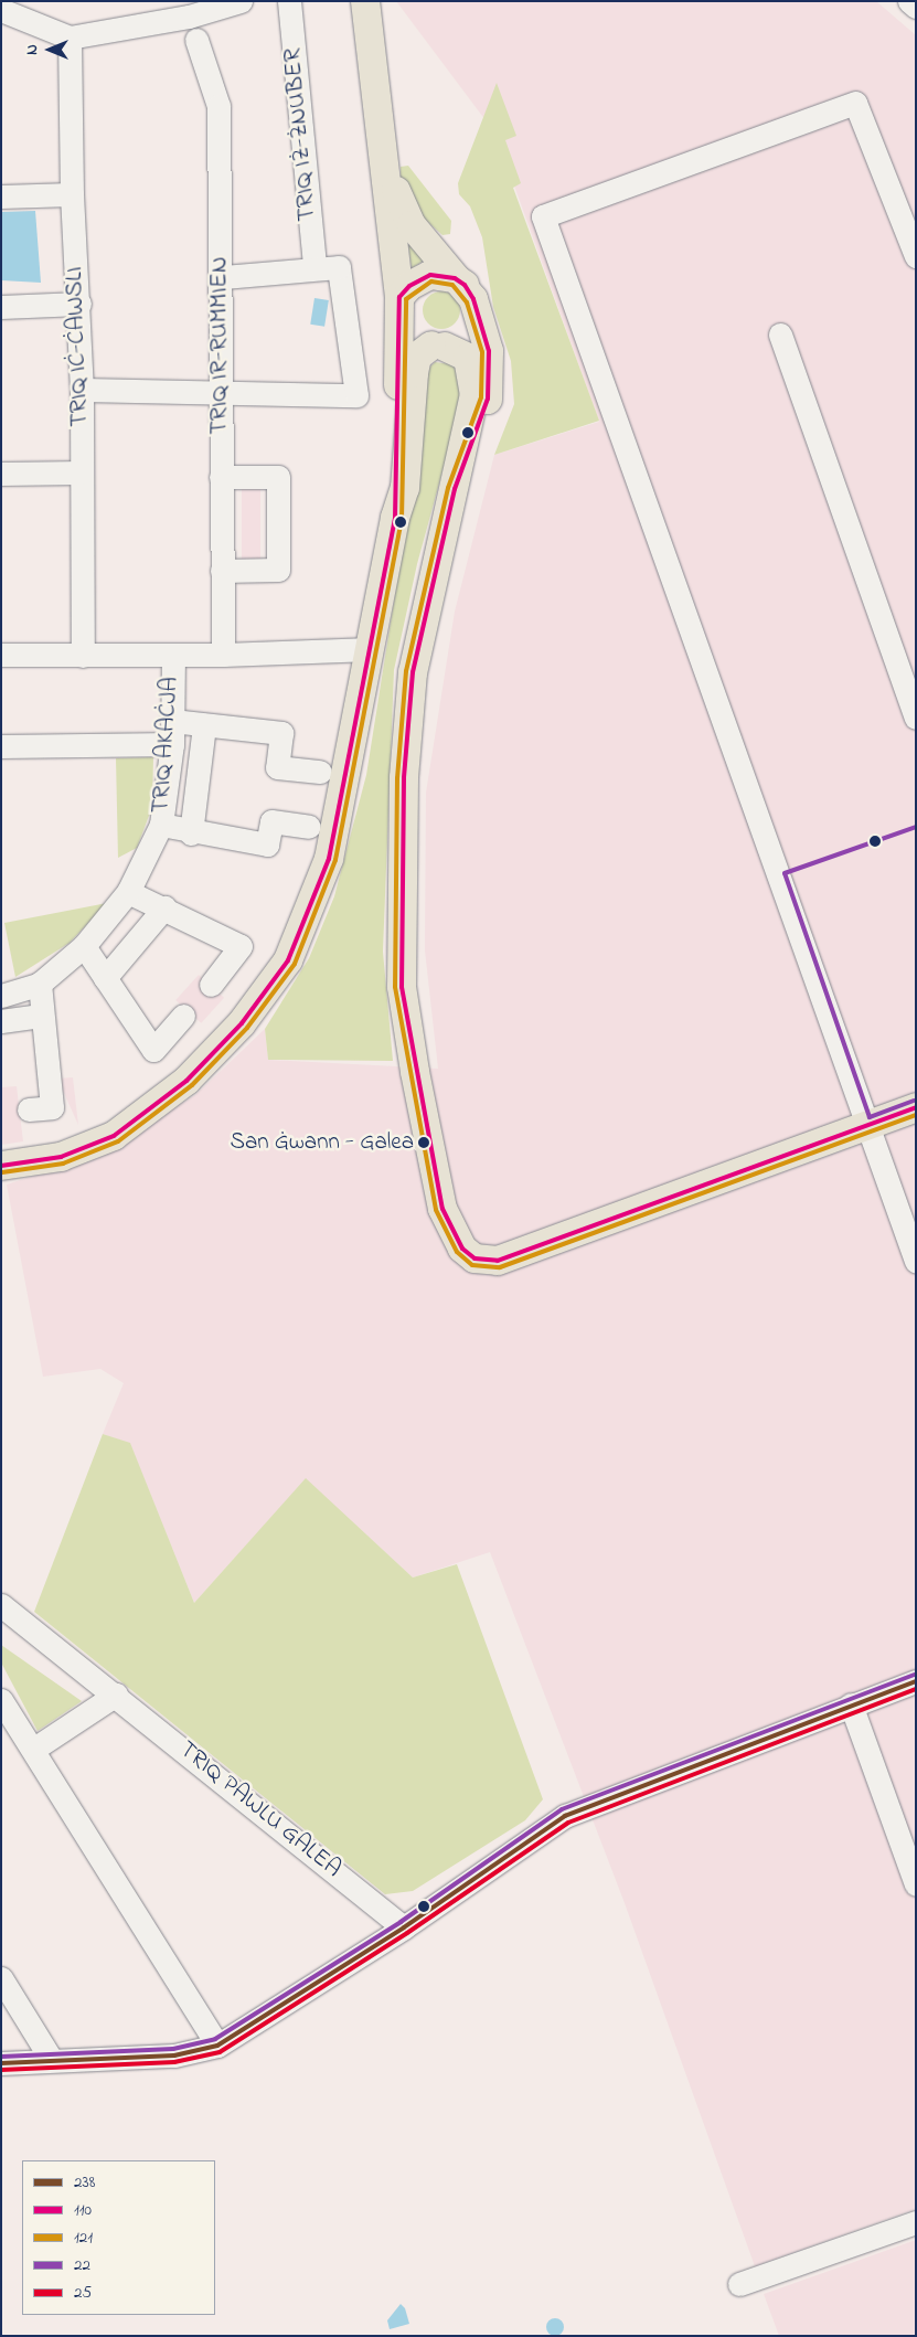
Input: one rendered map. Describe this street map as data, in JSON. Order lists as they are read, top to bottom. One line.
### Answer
{"streets":{"street":["TRIQ IŻ-ŻNUBER","TRIQ IR-RUMMIEN","TRIQ IĊ-ĊAWSLI","TRIQ AKAĊJA","TRIQ PAWLU GALEA"]},"places":["San Ġwann - Galea"],"lines":["transit line 110","transit line 121","transit line 22","transit line 238","transit line 25"],"legend":["238","110","121","22","25"],"north":"left"}
